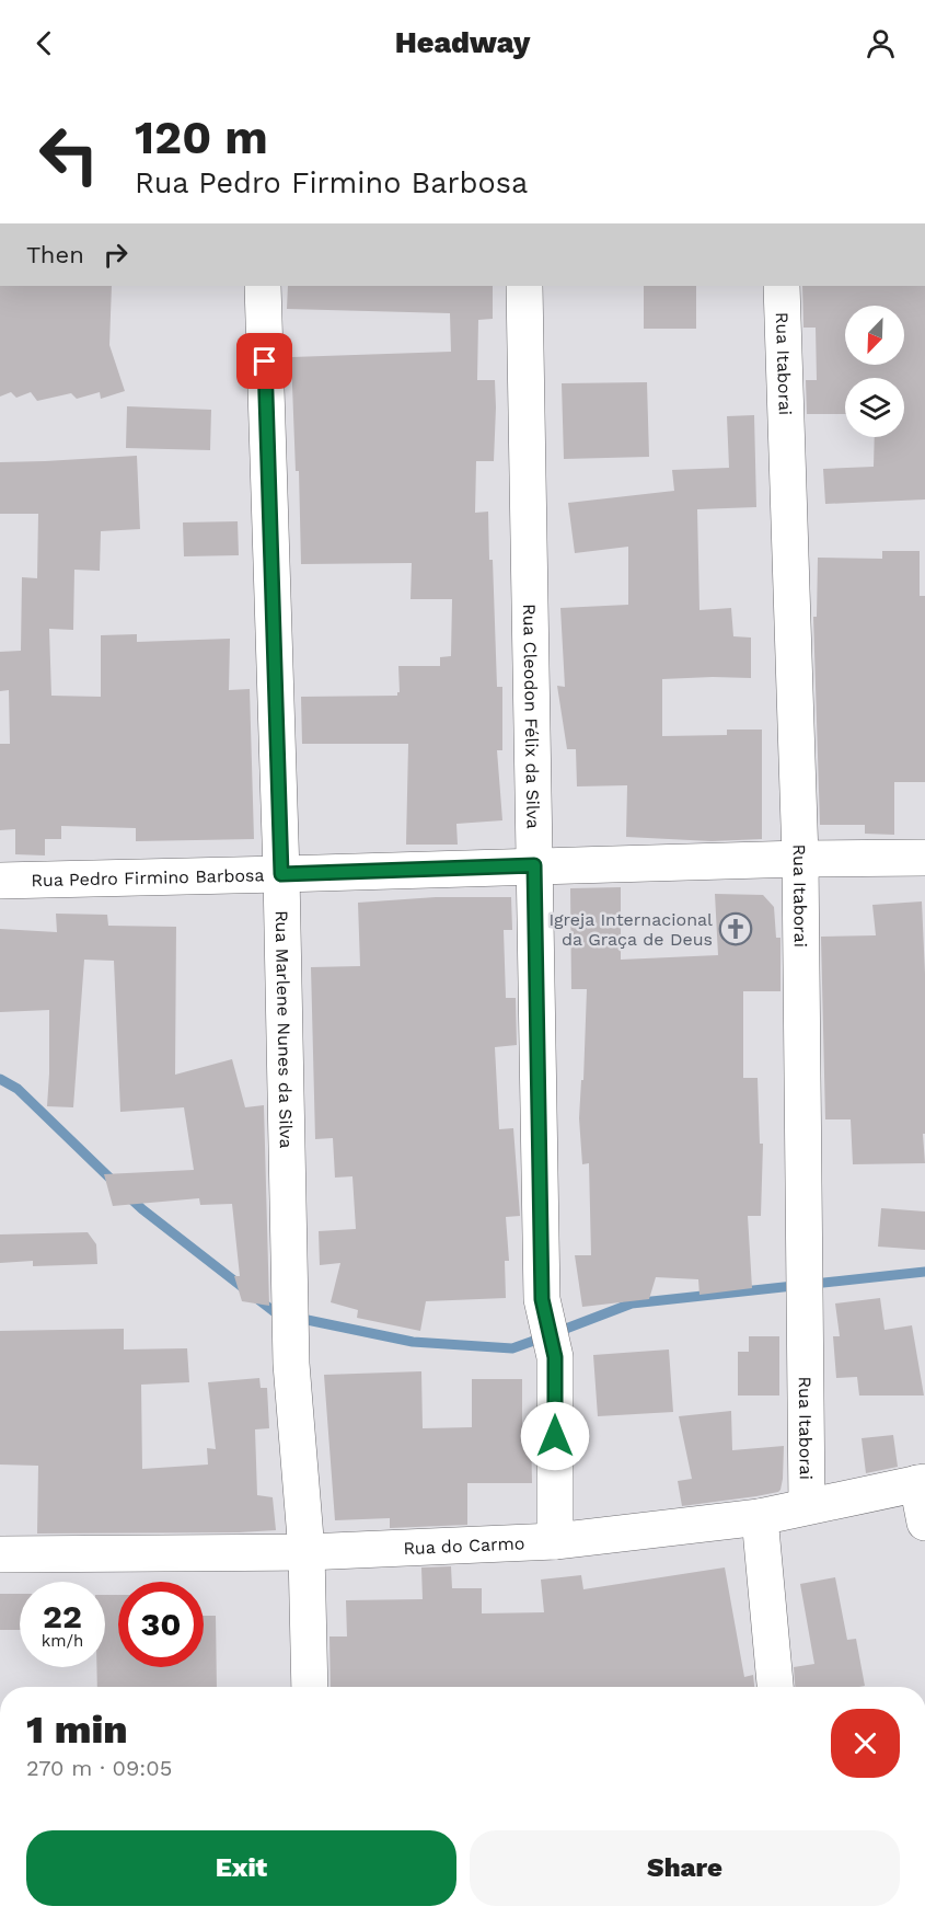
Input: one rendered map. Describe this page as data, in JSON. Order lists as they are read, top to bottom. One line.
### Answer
{"streets":{"street":["Rua Itaborai","Rua Cleodon Félix da Silva","Rua Pedro Firmino Barbosa","Rua Marlene Nunes da Silva","Rua do Carmo"]},"crossings":[["Rua Itaborai","Rua Pedro Firmino Barbosa"],["Rua Itaborai","Rua do Carmo"],["Rua Cleodon Félix da Silva","Rua Pedro Firmino Barbosa"],["Rua Cleodon Félix da Silva","Rua do Carmo"],["Rua Pedro Firmino Barbosa","Rua Marlene Nunes da Silva"],["Rua Marlene Nunes da Silva","Rua do Carmo"]],"places":{"church":["Igreja Internacional da Graça de Deus"]},"north":"bottom left","page":{"header":"Headway","turn":["120 m","Rua Pedro Firmino Barbosa"],"then":"Then","speed":"22 km/h","limit":"30","heading":["1 min","270 m · 09:05"],"buttons":["Exit","Share"]}}
